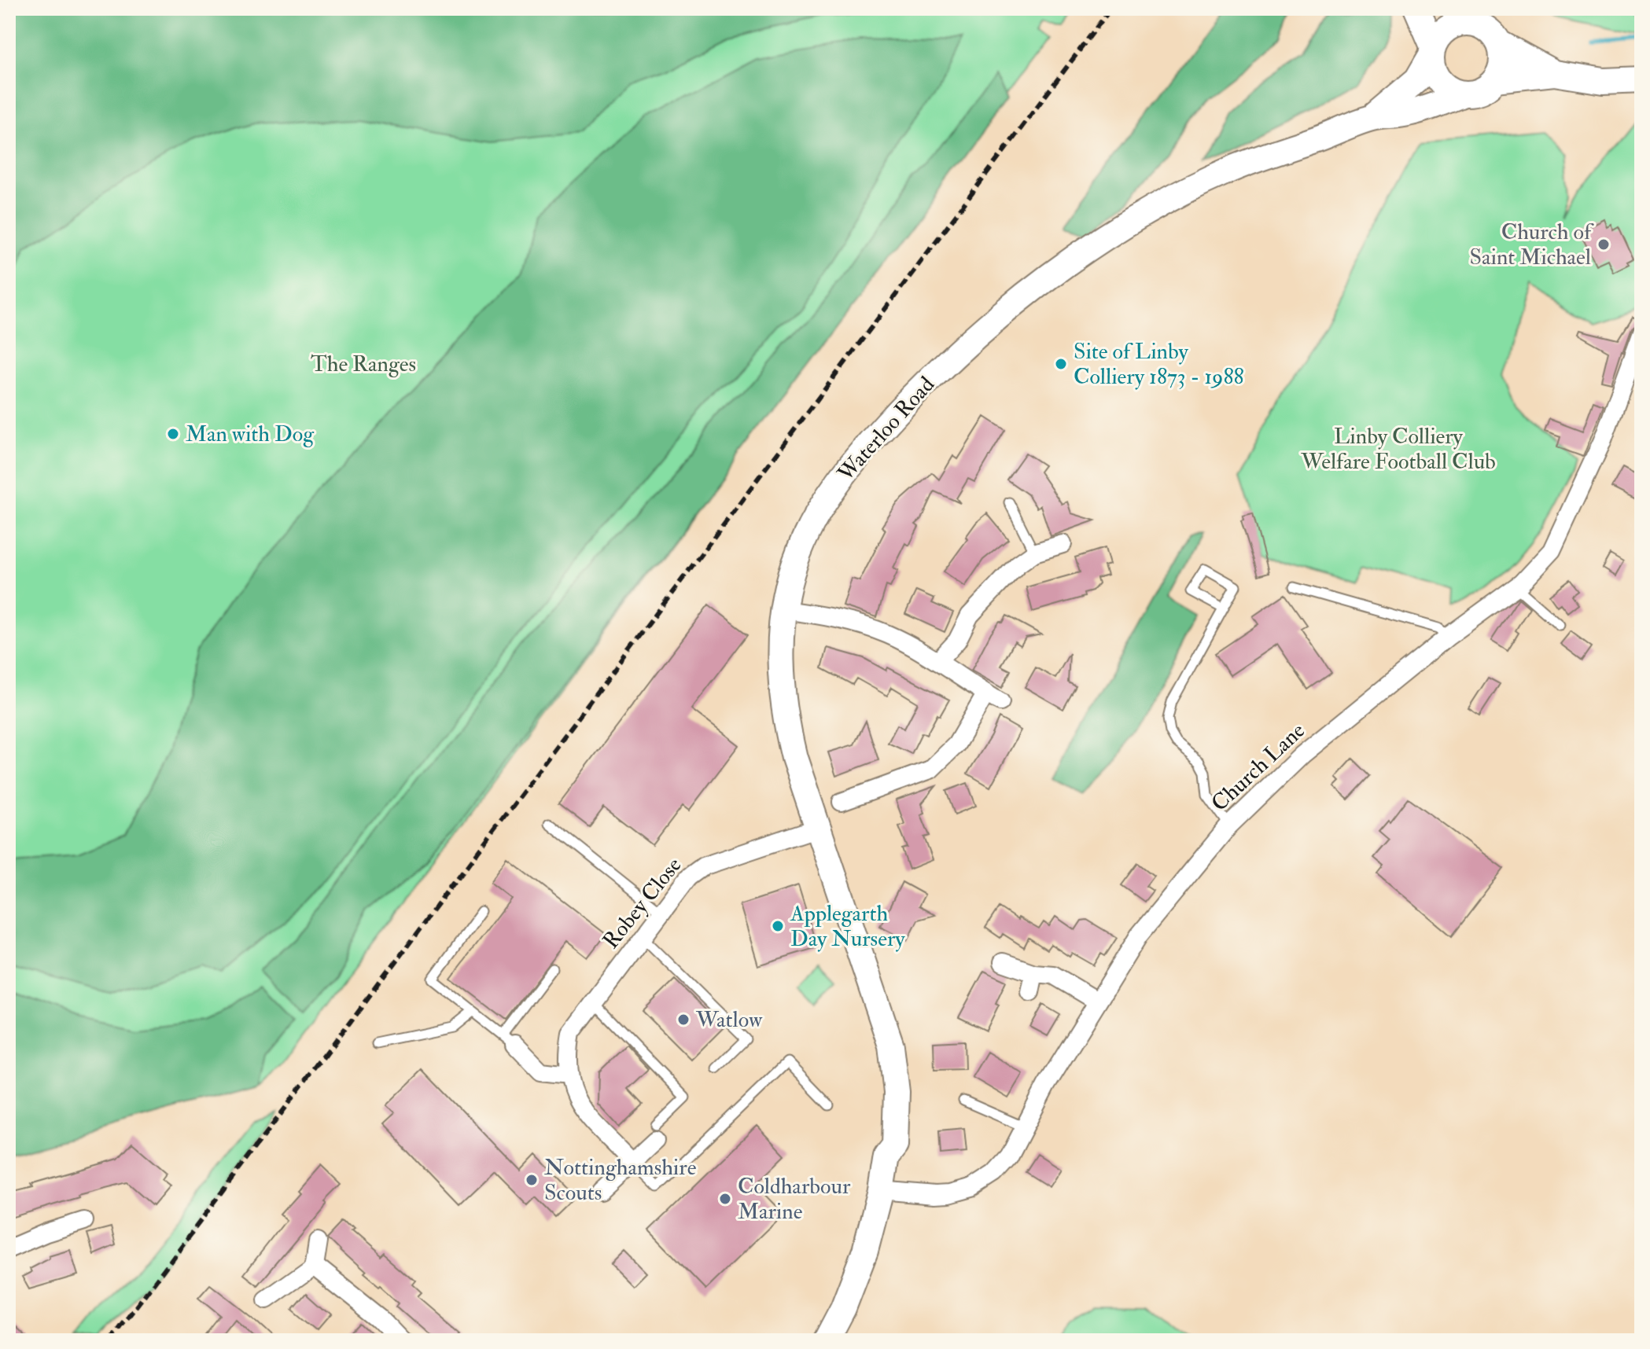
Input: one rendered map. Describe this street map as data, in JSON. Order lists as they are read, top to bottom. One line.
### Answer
{"streets":{"street":["Waterloo Road","Church Lane","Robey Close"]},"crossings":[["Waterloo Road","Church Lane"],["Waterloo Road","Robey Close"]],"parks":["The Ranges","Linby Colliery Welfare Football Club"],"places":["Church of Saint Michael","Site of Linby Colliery 1873 - 1988","Man with Dog","Applegarth Day Nursery","Watlow","Nottinghamshire Scouts","Coldharbour Marine"]}
